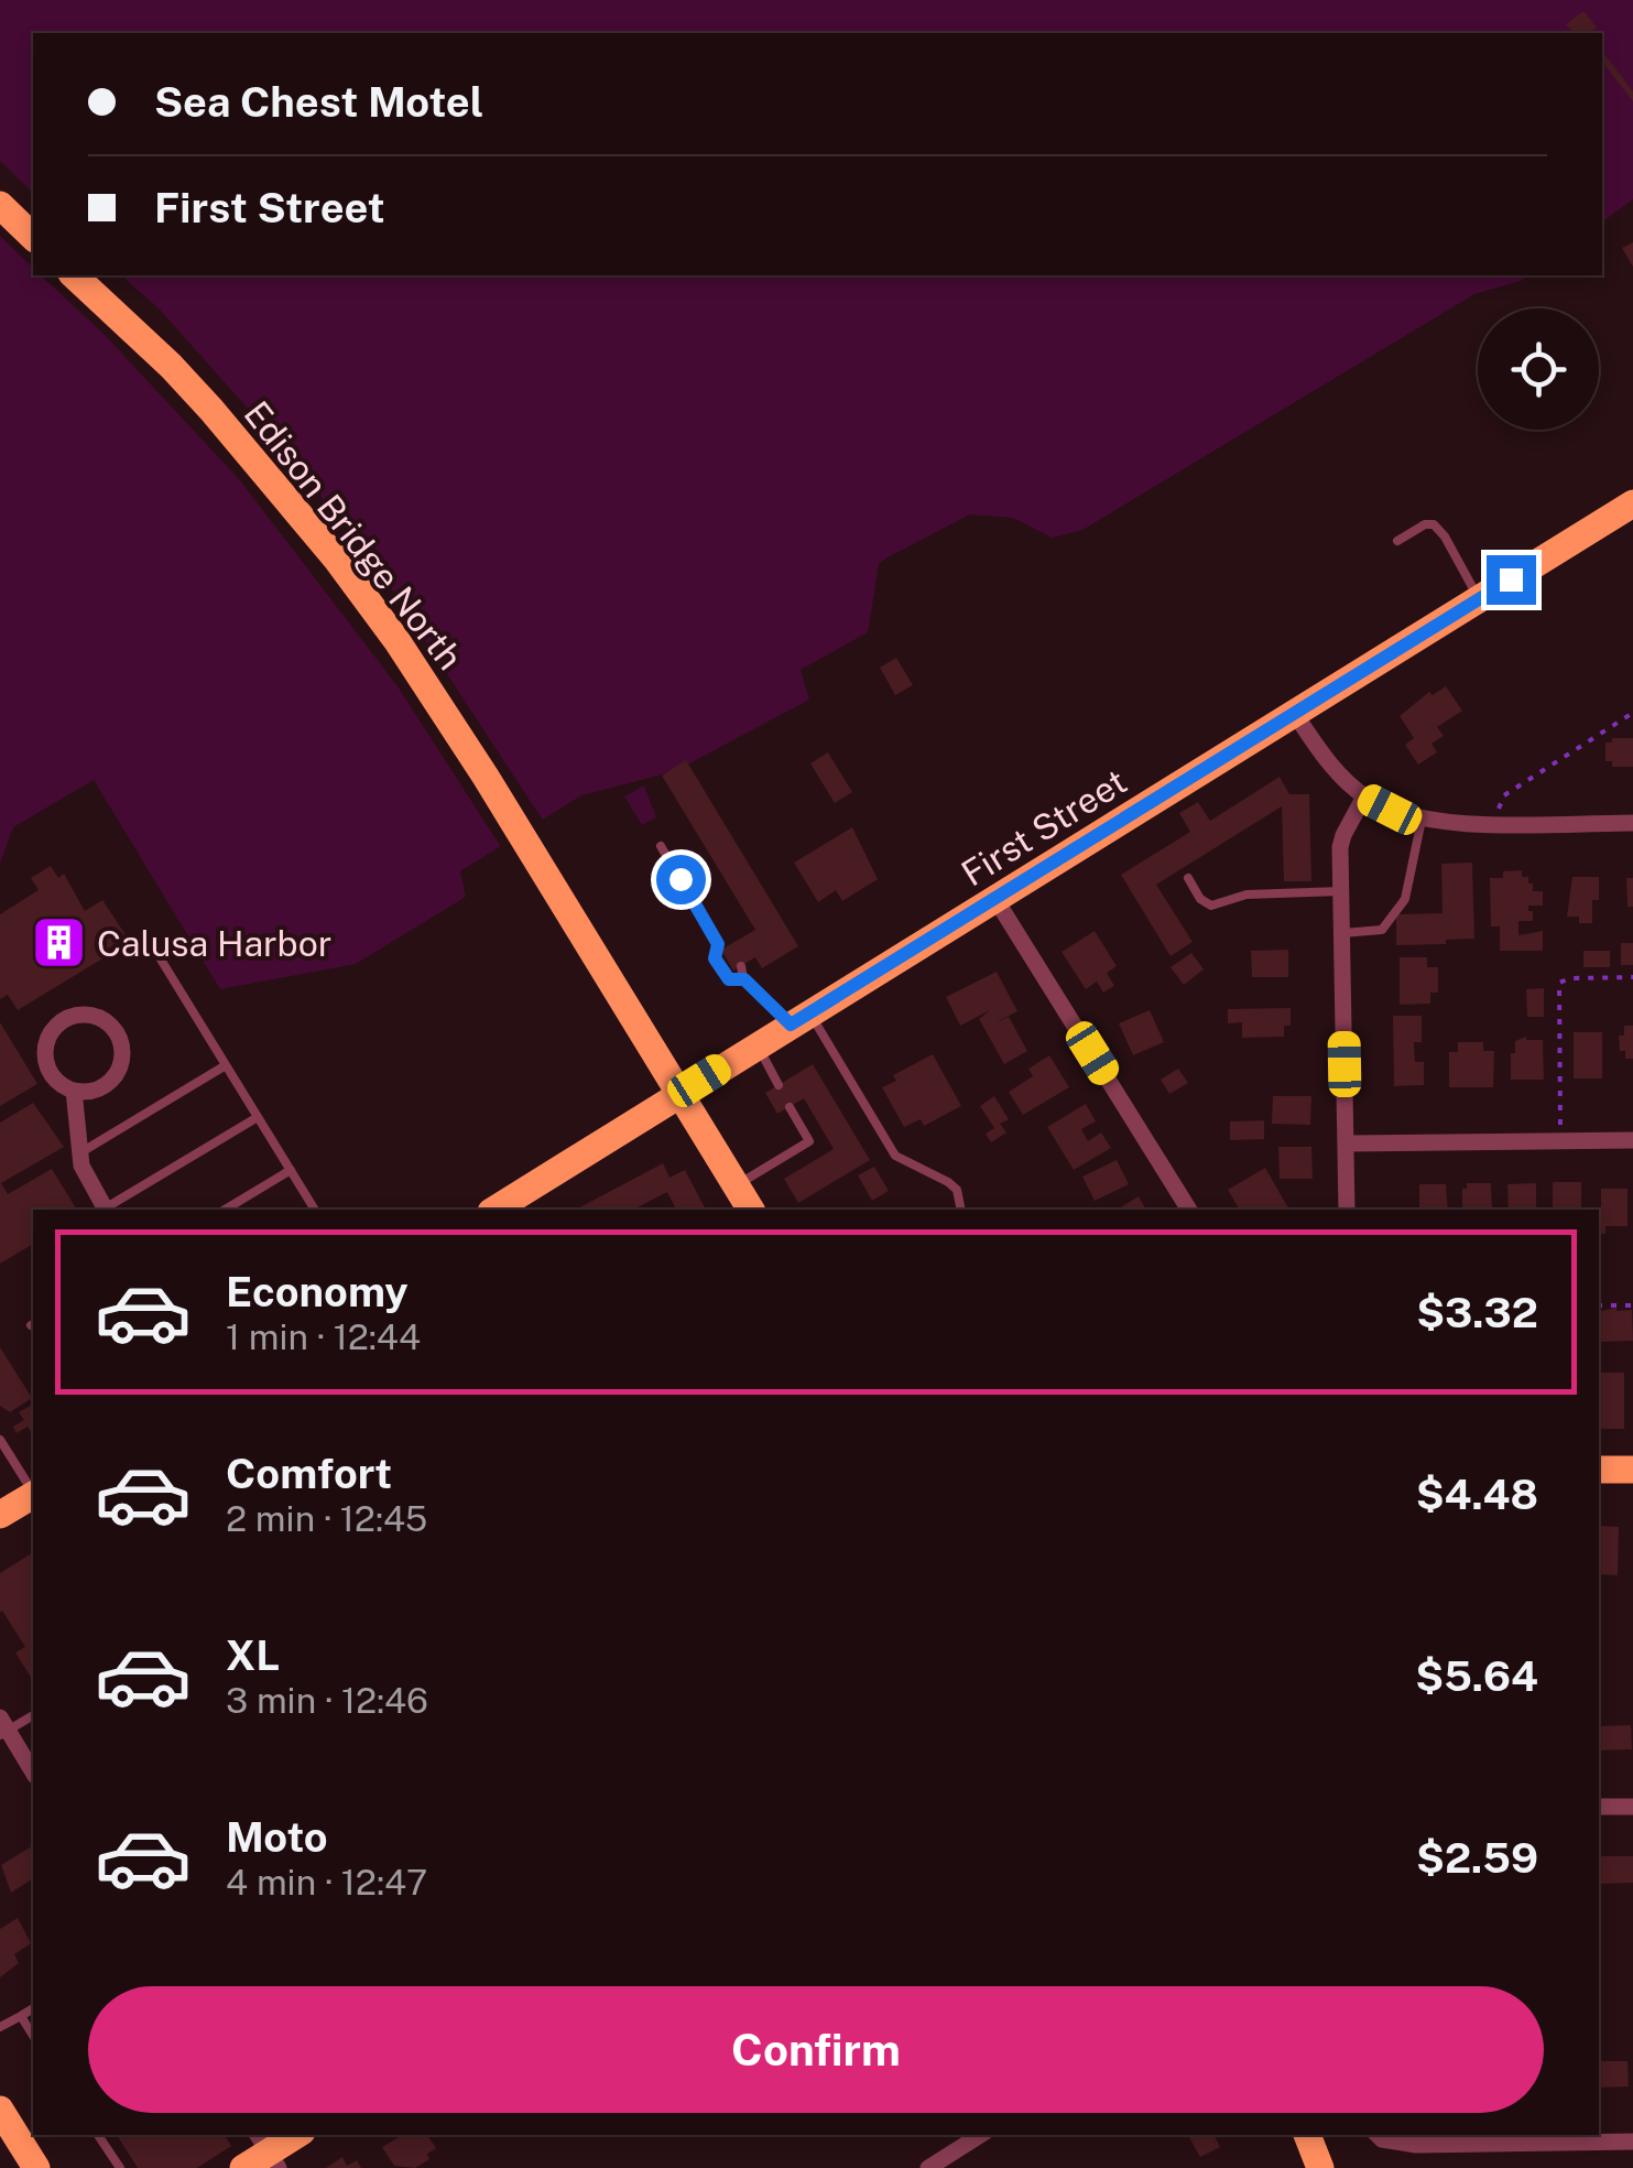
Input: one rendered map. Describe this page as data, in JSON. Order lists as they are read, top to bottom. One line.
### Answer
{"streets":{"main road":["Edison Bridge North","First Street"]},"crossings":[["Edison Bridge North","First Street"]],"places":{"building":["Calusa Harbor"]},"page":{"banner":["Sea Chest Motel","First Street"],"list":[{"name":"Economy","note":"1 min · 12:44","value":"$3.32"},{"name":"Comfort","note":"2 min · 12:45","value":"$4.48"},{"name":"XL","note":"3 min · 12:46","value":"$5.64"},{"name":"Moto","note":"4 min · 12:47","value":"$2.59"}],"buttons":"Confirm"}}
